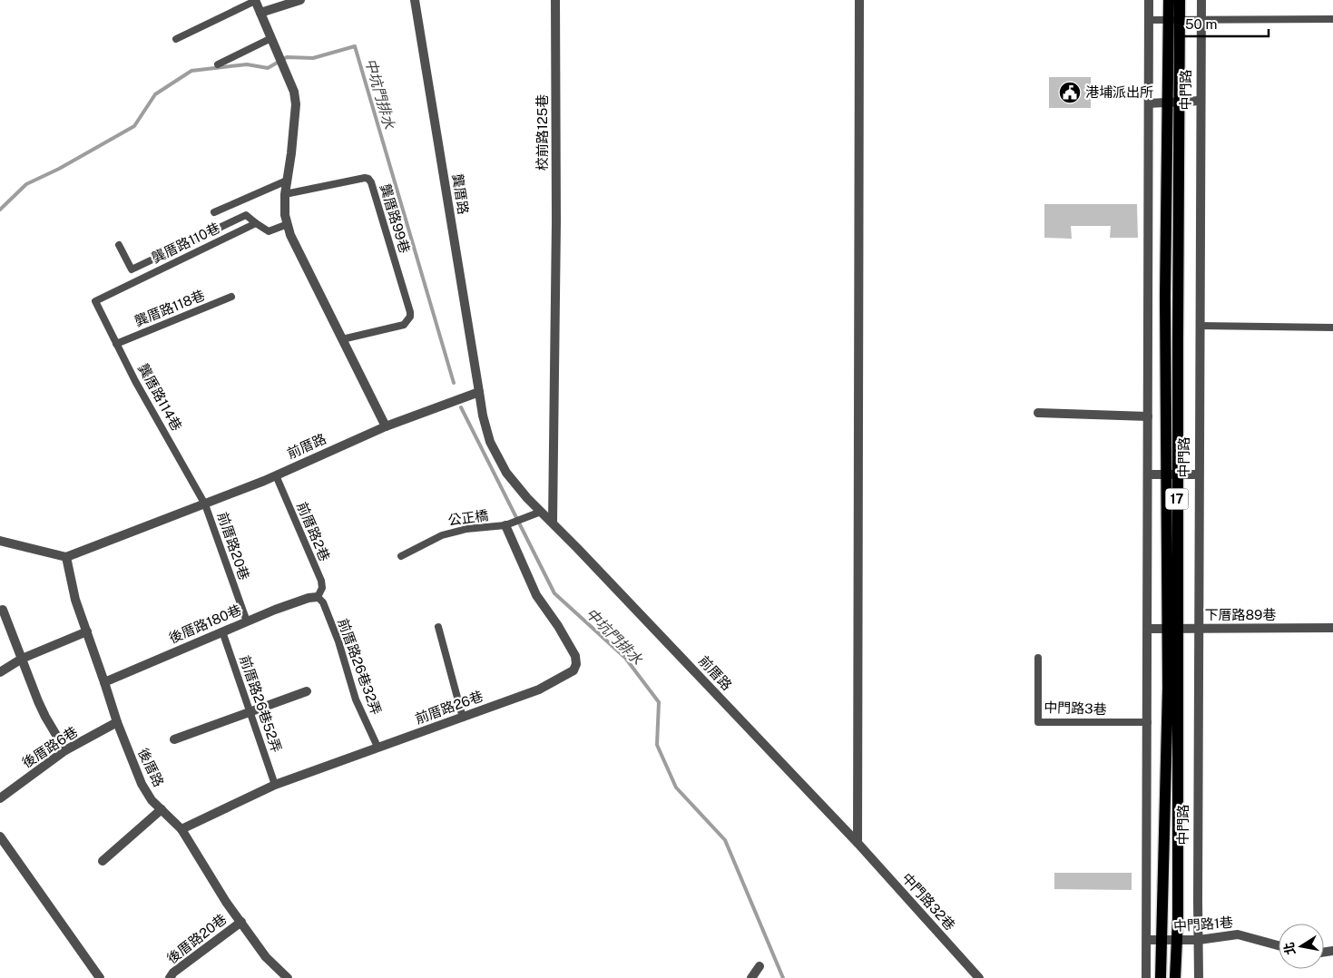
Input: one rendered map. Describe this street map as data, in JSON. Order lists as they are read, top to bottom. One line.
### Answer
{"streets":{"main road":["中門路","17"],"street":["校前路125巷","龔厝路","前厝路","下厝路89巷","後厝路180巷","前厝路26巷","後厝路6巷","後厝路","中門路32巷","中門路1巷","後厝路20巷"],"lane":["龔厝路99巷","龔厝路110巷","龔厝路118巷","龔厝路114巷","公正橋","前厝路2巷","前厝路20巷","前厝路26巷32弄","前厝路26巷52弄","中門路3巷"]},"crossings":[["中門路","17"],["中門路","下厝路89巷"],["中門路","中門路1巷"],["校前路125巷","前厝路"],["龔厝路","前厝路"],["龔厝路110巷","龔厝路114巷"],["龔厝路118巷","龔厝路114巷"],["龔厝路114巷","前厝路"],["龔厝路114巷","前厝路20巷"],["前厝路","公正橋"],["前厝路","前厝路2巷"],["前厝路","前厝路20巷"],["前厝路","後厝路"],["前厝路","中門路32巷"],["公正橋","前厝路26巷"],["前厝路2巷","後厝路180巷"],["前厝路2巷","前厝路26巷32弄"],["前厝路20巷","後厝路180巷"],["後厝路180巷","前厝路26巷32弄"],["後厝路180巷","前厝路26巷52弄"],["後厝路180巷","後厝路"],["前厝路26巷32弄","前厝路26巷"],["前厝路26巷52弄","前厝路26巷"],["前厝路26巷","後厝路"],["後厝路6巷","後厝路"],["後厝路","後厝路20巷"]],"water":["中坑門排水"],"places":{"public building":["港埔派出所"]},"scale_bar":"50 m","north":"left"}
